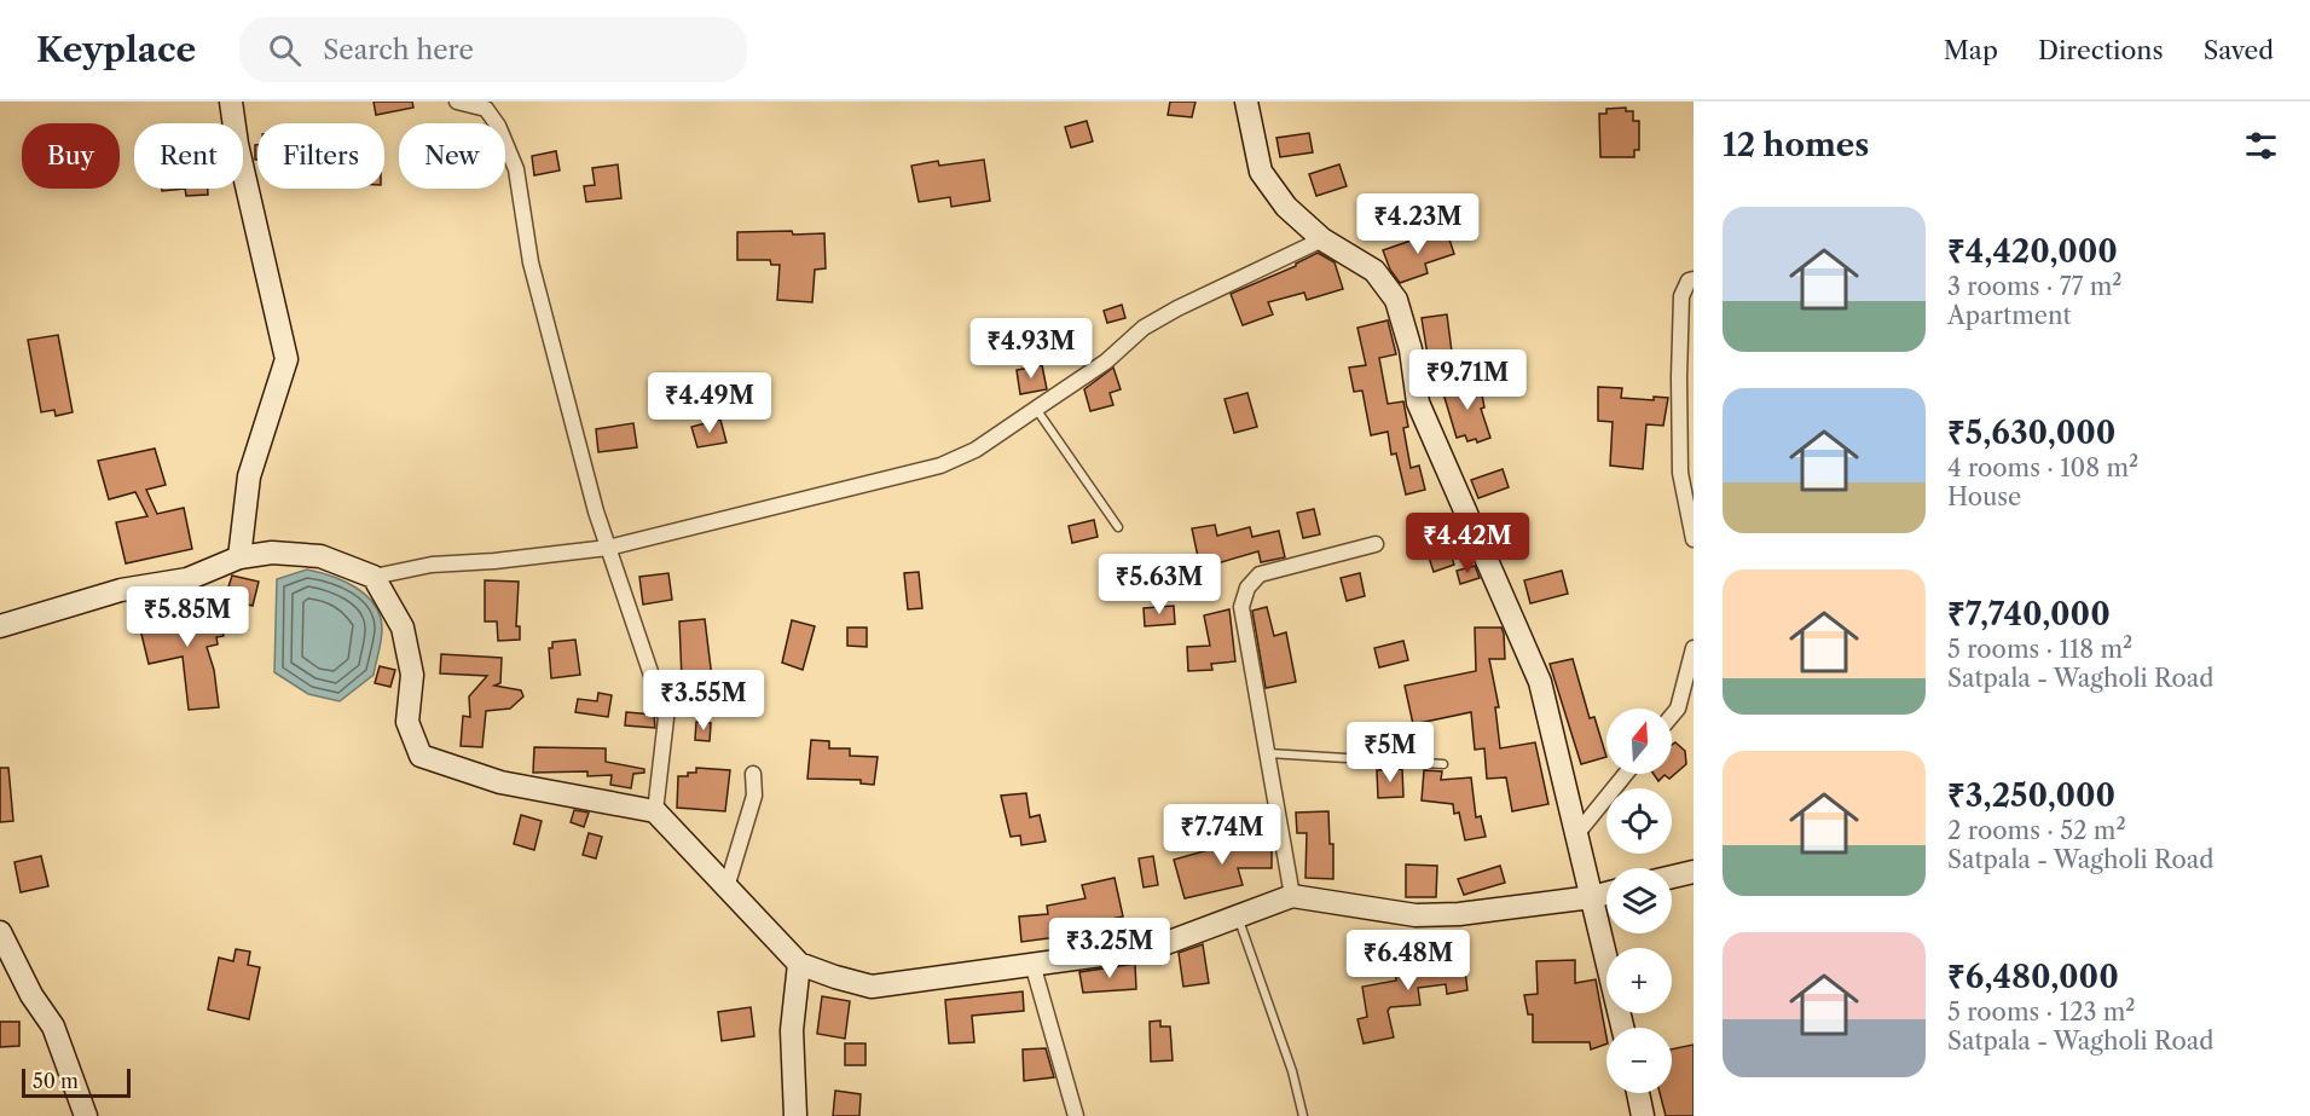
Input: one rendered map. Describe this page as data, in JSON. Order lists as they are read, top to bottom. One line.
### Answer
{"scale_bar":"50 m","north":"top","page":{"header":"Keyplace","search":"Search here","nav":["Map","Directions","Saved"],"heading":"12 homes","chip":["Buy","Rent","Filters","New"],"list":[{"name":"₹4,420,000","note":"3 rooms · 77 m² · Apartment"},{"name":"₹5,630,000","note":"4 rooms · 108 m² · House"},{"name":"₹7,740,000","note":"5 rooms · 118 m² · Satpala - Wagholi Road"},{"name":"₹3,250,000","note":"2 rooms · 52 m² · Satpala - Wagholi Road"},{"name":"₹6,480,000","note":"5 rooms · 123 m² · Satpala - Wagholi Road"}],"price":["₹4.23M","₹4.93M","₹9.71M","₹4.49M","₹4.42M","₹5.63M","₹5.85M","₹3.55M","₹5M","₹7.74M","₹3.25M","₹6.48M"],"map_buttons":["+","−"],"scale":"50 m"}}
